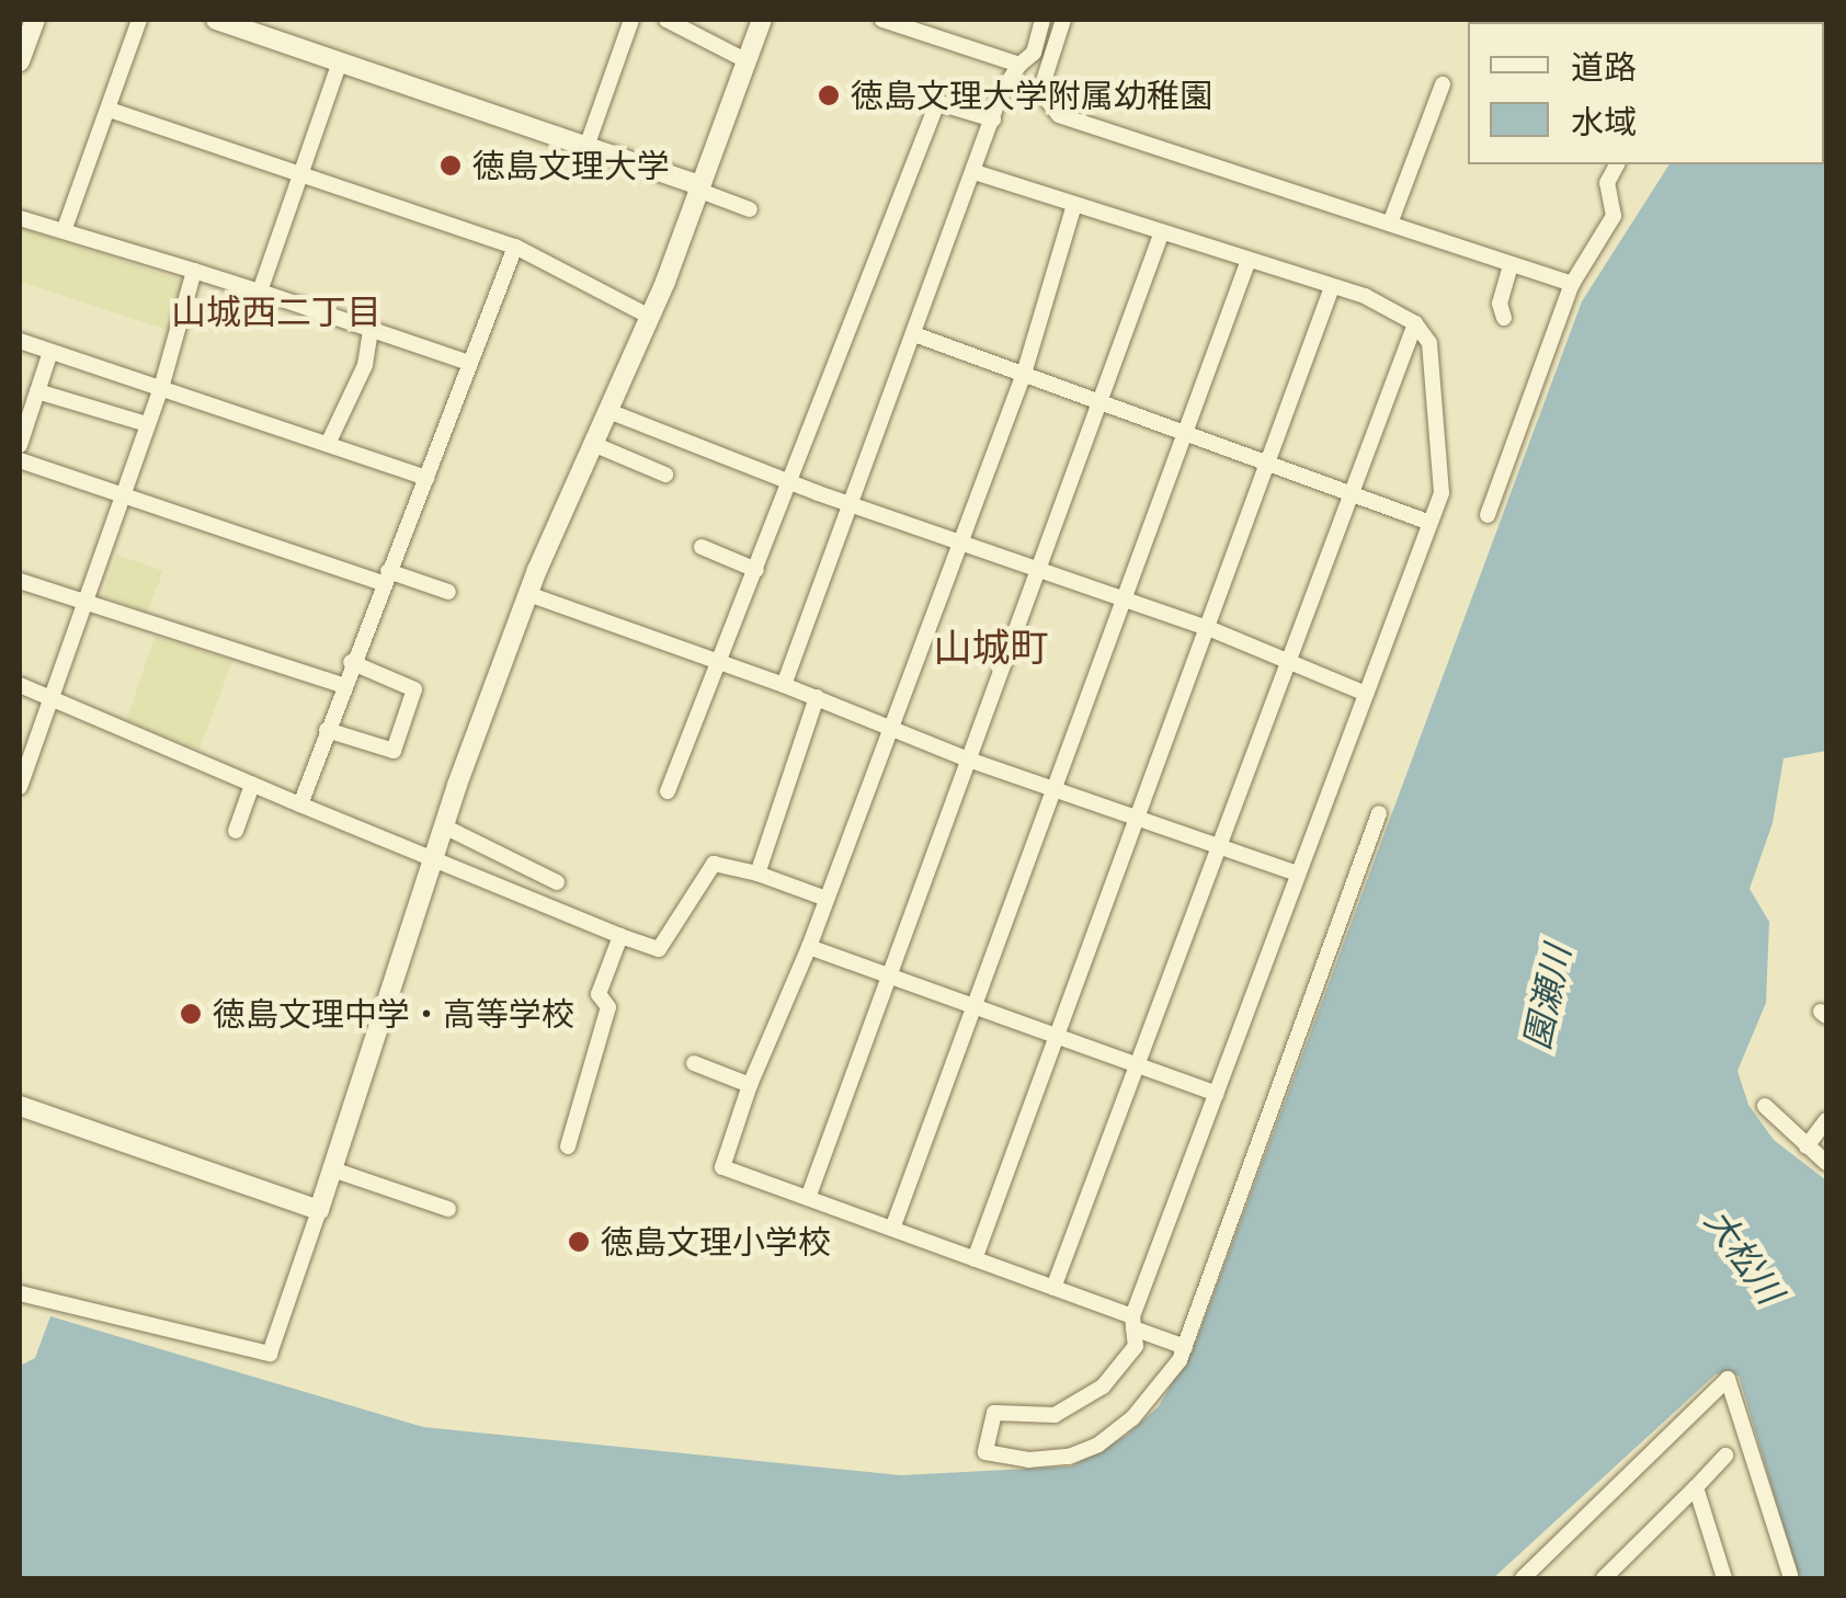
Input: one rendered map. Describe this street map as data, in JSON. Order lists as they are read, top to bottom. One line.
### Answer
{"districts":["山城西二丁目","山城町"],"water":["園瀬川","大松川"],"places":["徳島文理大学附属幼稚園","徳島文理大学","徳島文理中学・高等学校","徳島文理小学校"],"legend":["道路","水域"]}
